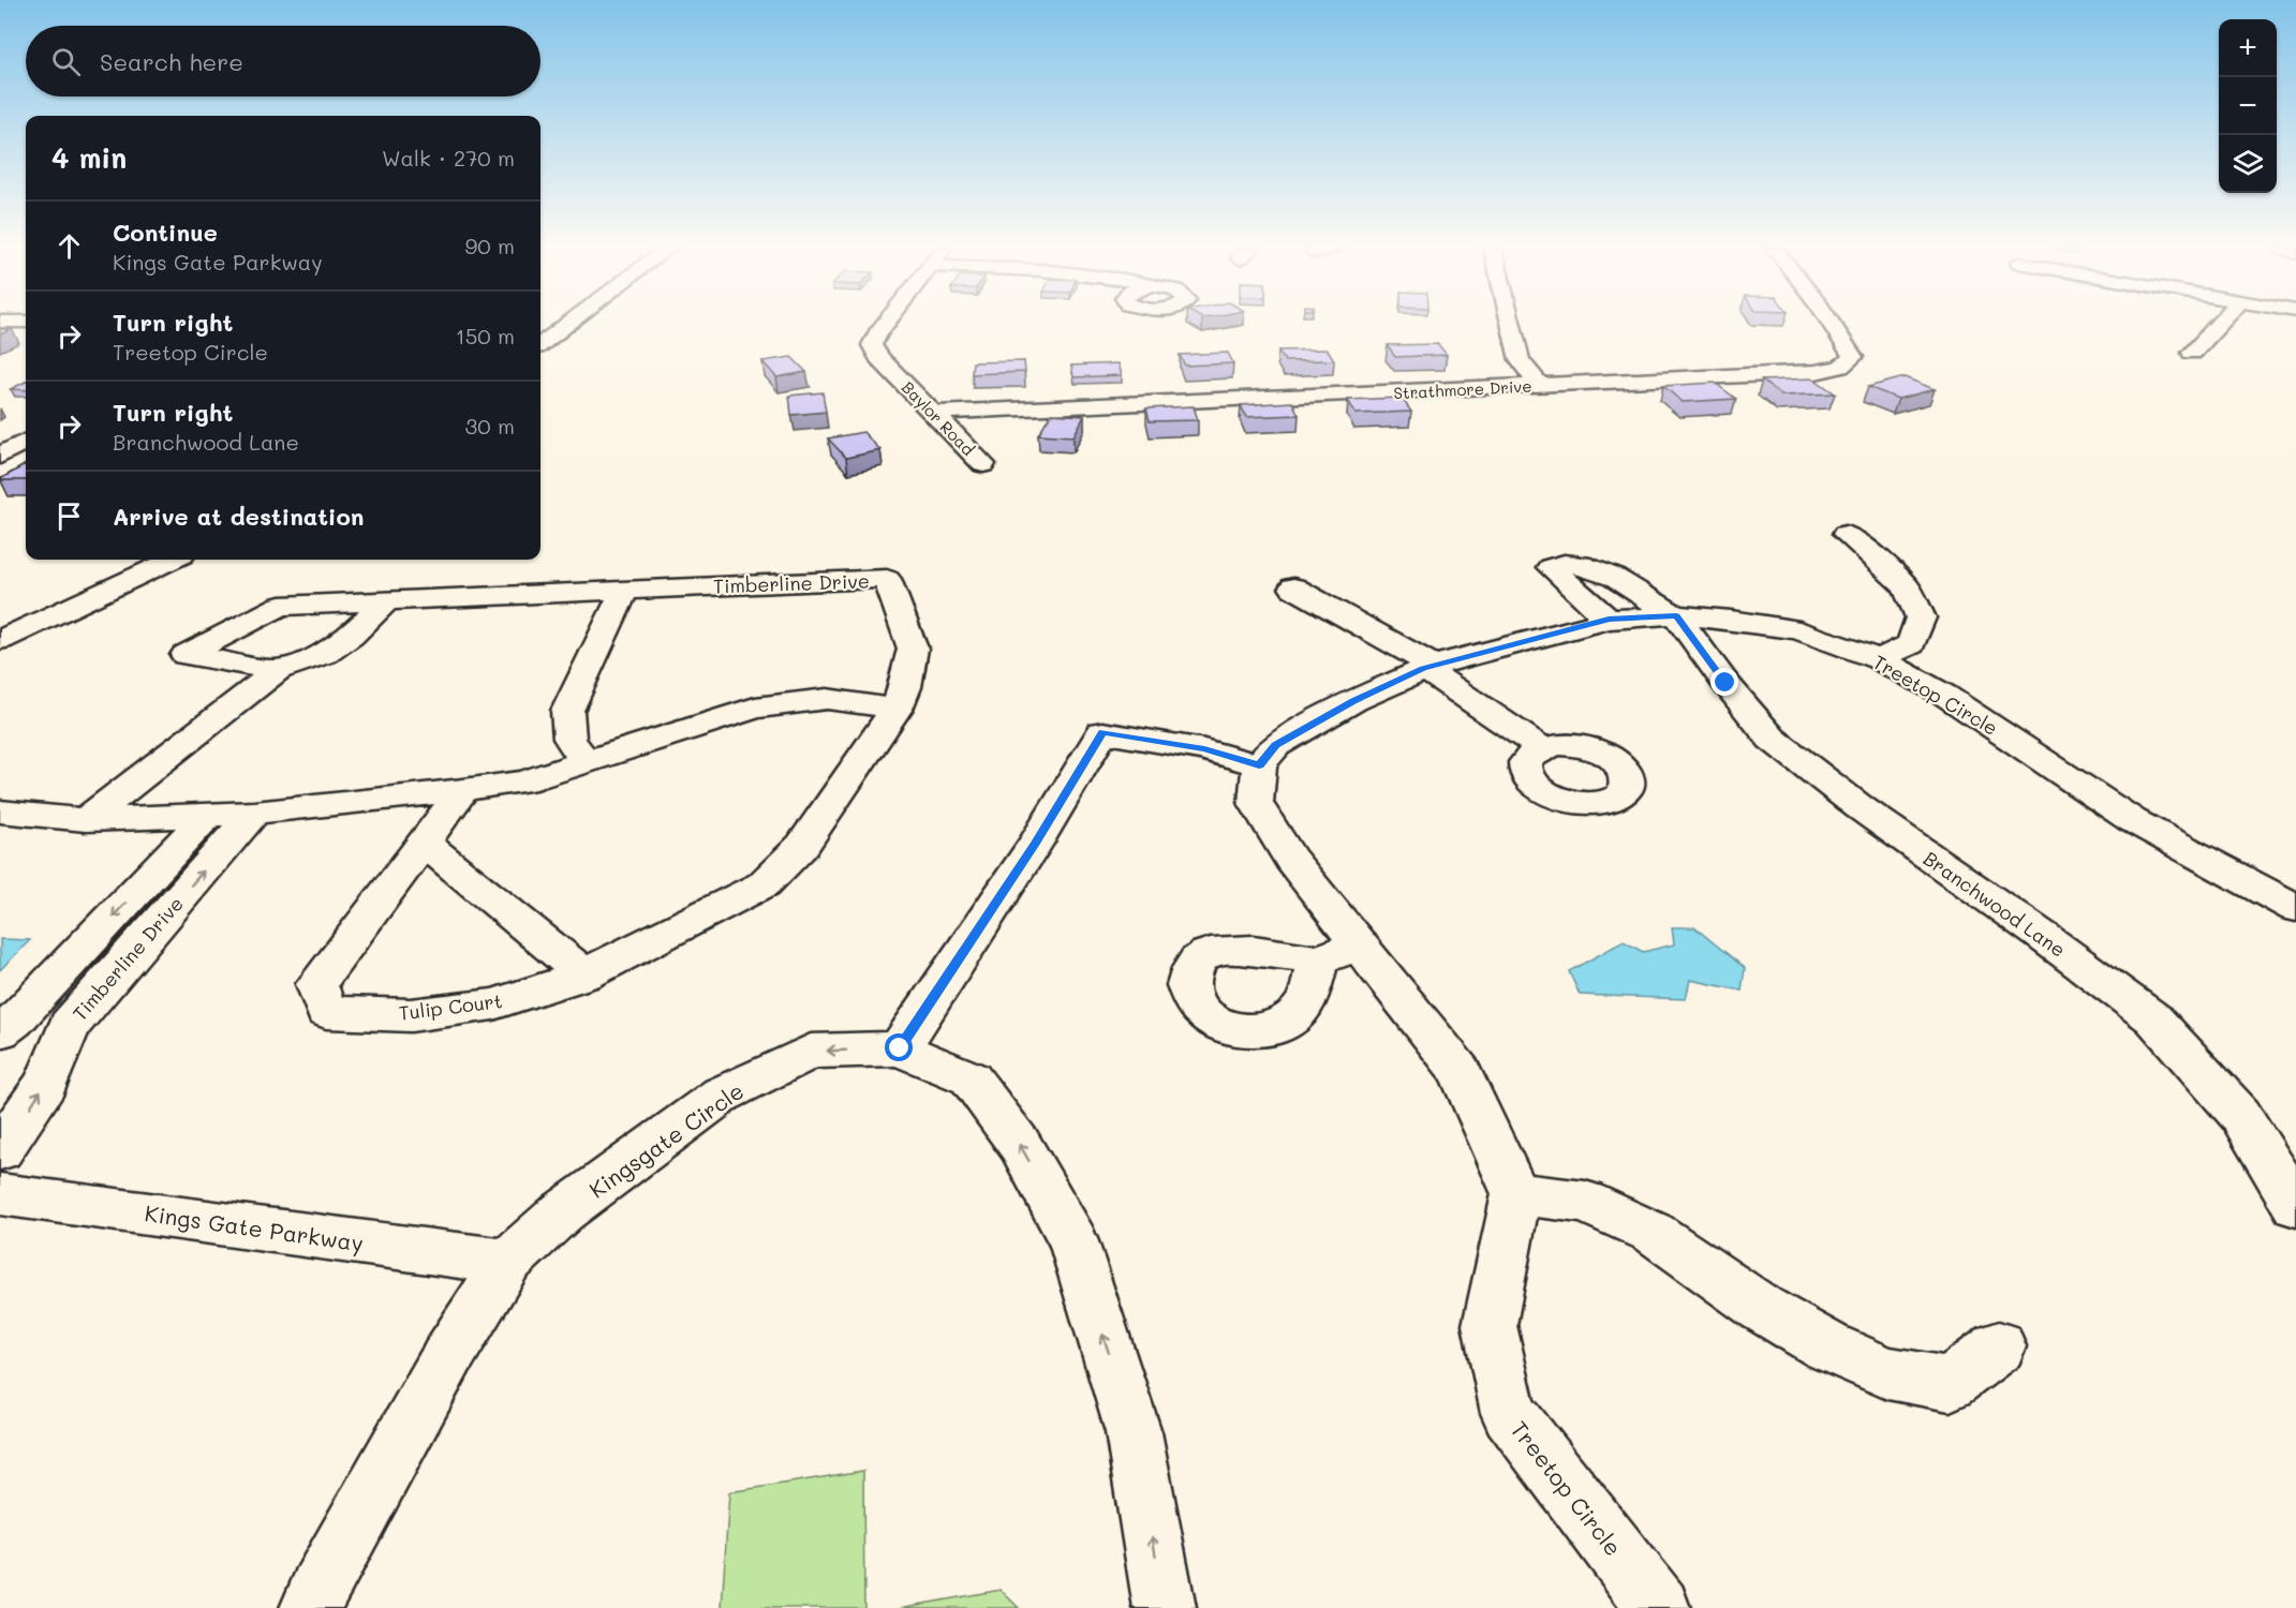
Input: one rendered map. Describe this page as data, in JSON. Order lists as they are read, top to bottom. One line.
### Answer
{"streets":{"street":["Strathmore Drive","Baylor Road","Timberline Drive","Treetop Circle","Branchwood Lane","Tulip Court","Kingsgate Circle","Kings Gate Parkway"]},"crossings":[["Strathmore Drive","Baylor Road"],["Timberline Drive","Tulip Court"],["Treetop Circle","Branchwood Lane"],["Kingsgate Circle","Kings Gate Parkway"]],"page":{"map_buttons":["+","−"],"search":"Search here","heading":["4 min","Walk · 270 m"],"list":[["Continue","Kings Gate Parkway","90 m"],["Turn right","Treetop Circle","150 m"],["Turn right","Branchwood Lane","30 m"],"Arrive at destination"]}}
